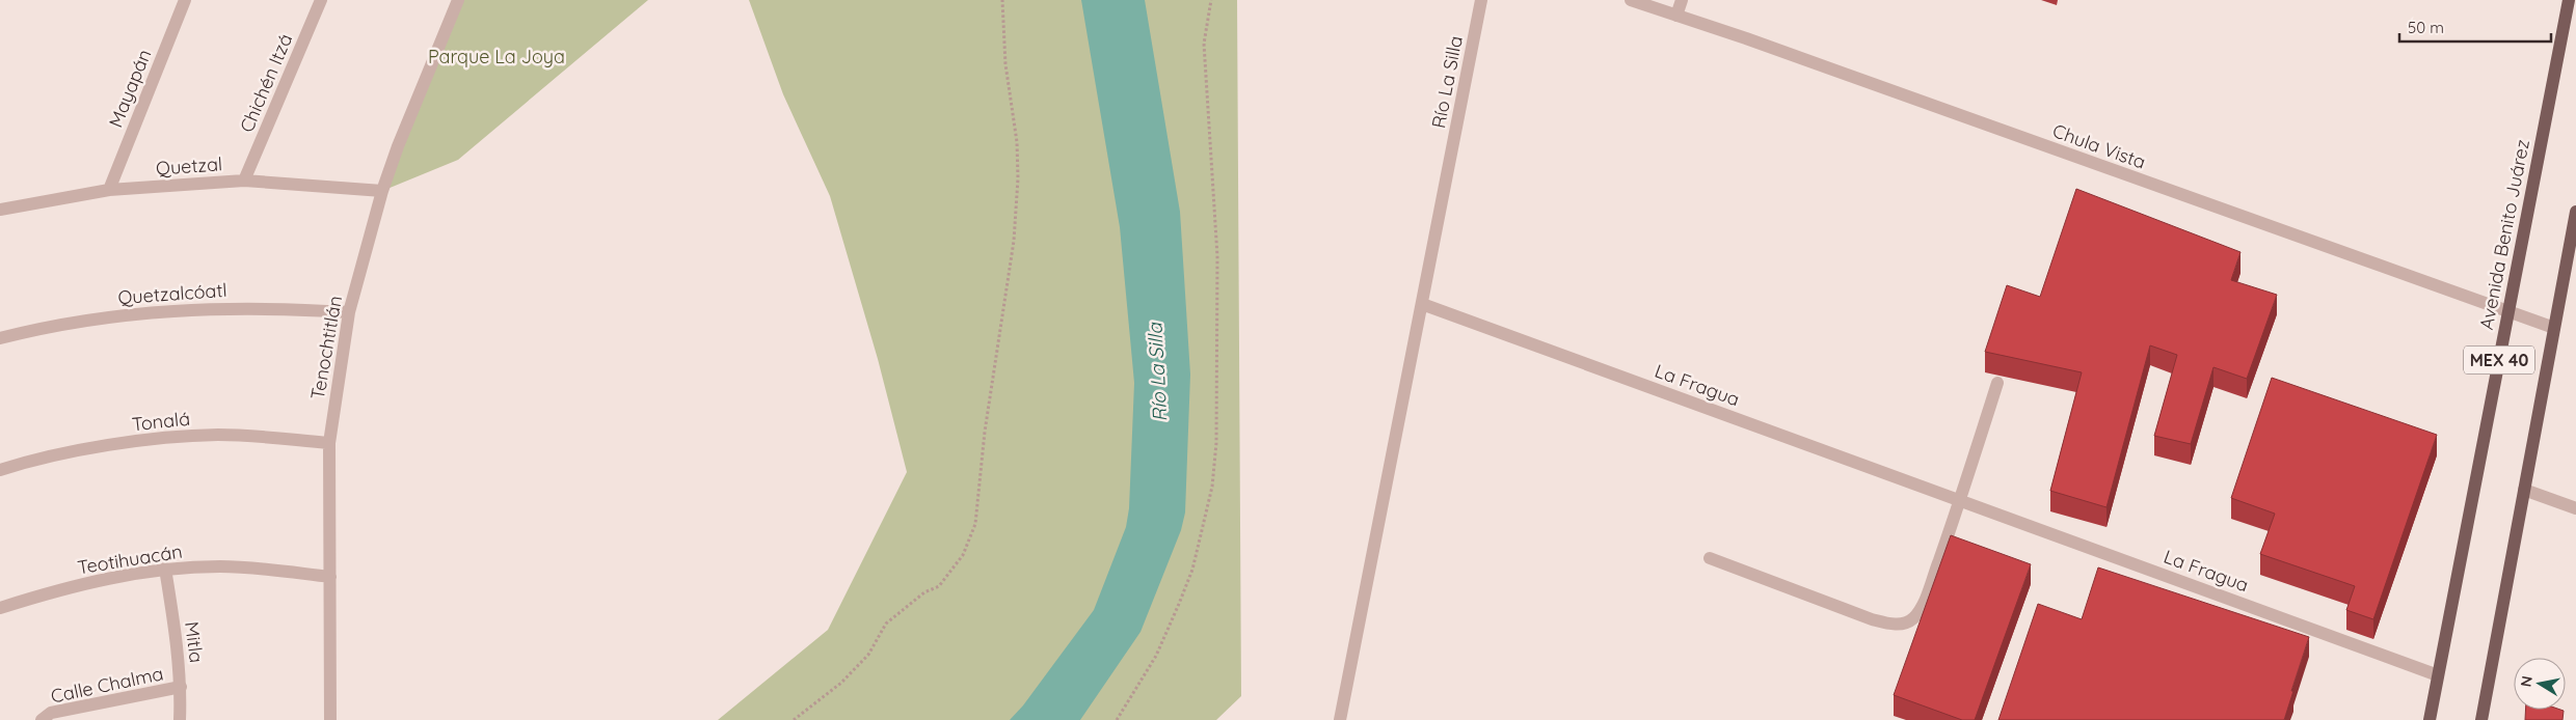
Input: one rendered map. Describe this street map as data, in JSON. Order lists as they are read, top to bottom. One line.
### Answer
{"streets":{"main road":["Avenida Benito Juárez","MEX 40"],"street":["Río La Silla","Chichén Itzá","Mayapán","Chula Vista","Quetzal","Quetzalcóatl","Tenochtitlán","La Fragua","Tonalá","Teotihuacán","Mitla","Calle Chalma"]},"crossings":[["Río La Silla","La Fragua"],["Chichén Itzá","Quetzal"],["Mayapán","Quetzal"],["Chula Vista","Avenida Benito Juárez"],["Chula Vista","MEX 40"],["Quetzal","Tenochtitlán"],["Avenida Benito Juárez","La Fragua"],["Quetzalcóatl","Tenochtitlán"],["Tenochtitlán","Tonalá"],["Tenochtitlán","Teotihuacán"],["Teotihuacán","Mitla"],["Mitla","Calle Chalma"]],"water":["Río La Silla"],"parks":["Parque La Joya"],"scale_bar":"50 m","north":"left"}
